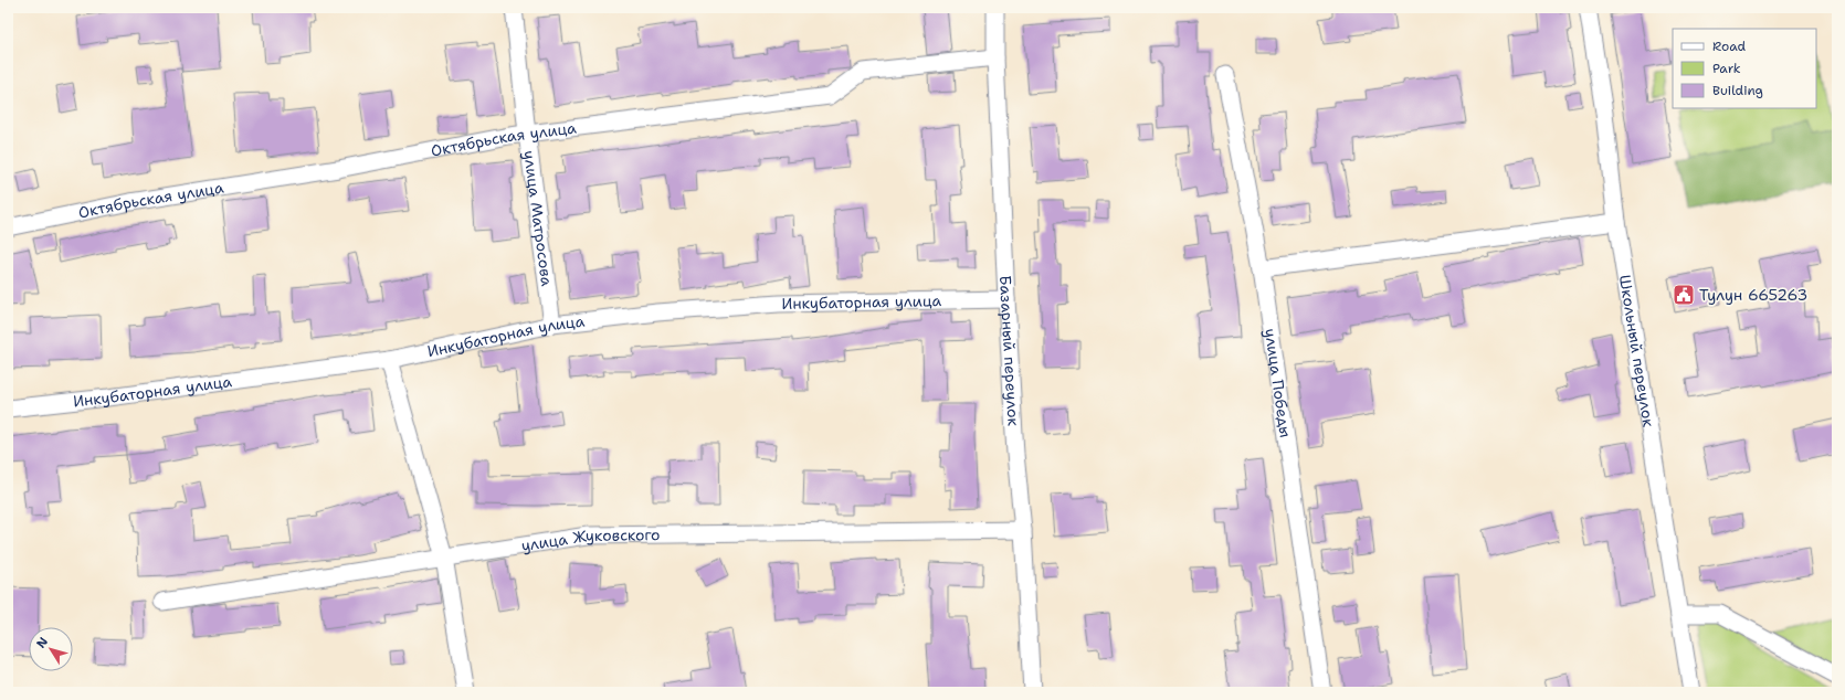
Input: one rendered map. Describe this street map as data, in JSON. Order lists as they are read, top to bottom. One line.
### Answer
{"streets":{"street":["Октябрьская улица","улица Матросова","Инкубаторная улица","Базарный переулок","Школьный переулок","улица Победы","улица Жуковского"]},"crossings":[["Октябрьская улица","улица Матросова"],["Октябрьская улица","Базарный переулок"],["улица Матросова","Инкубаторная улица"],["Инкубаторная улица","Базарный переулок"],["Базарный переулок","улица Жуковского"]],"places":{"public building":["Тулун 665263"]},"legend":["Road","Park","Building"],"north":"top left"}
